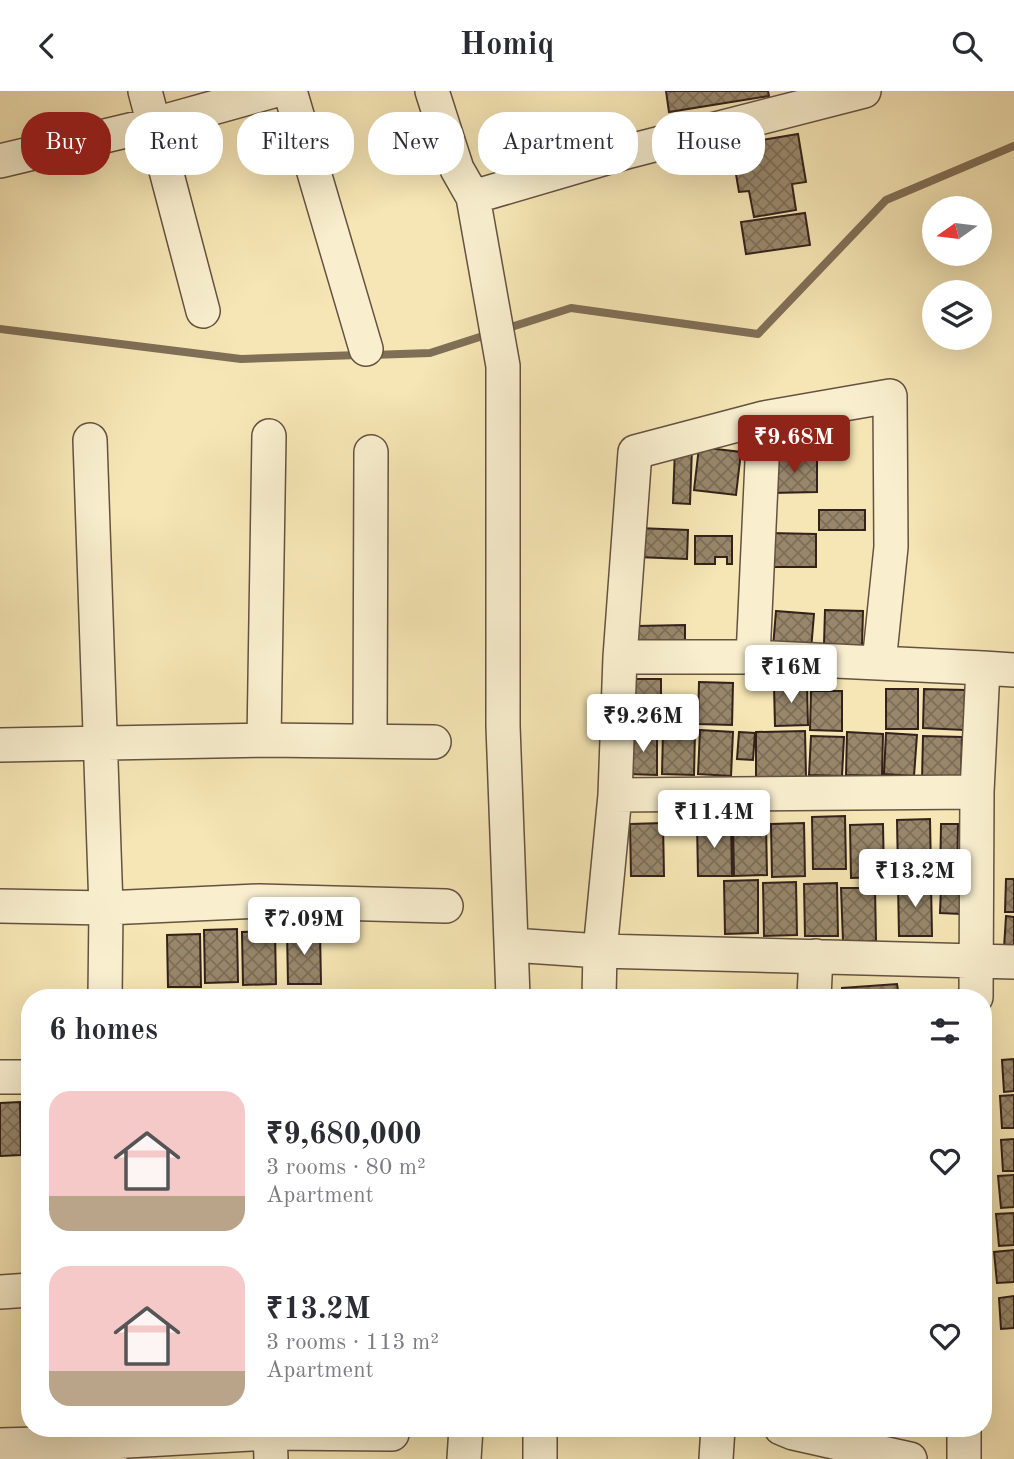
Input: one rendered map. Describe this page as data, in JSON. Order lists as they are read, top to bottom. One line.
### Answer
{"north":"left","page":{"header":"Homiq","chip":["Buy","Rent","Filters","New","Apartment","House"],"price":["₹9.68M","₹16M","₹9.26M","₹11.4M","₹13.2M","₹7.09M"],"heading":"6 homes","list":[{"name":"₹9,680,000","note":"3 rooms · 80 m² · Apartment"},{"name":"₹13.2M","note":"3 rooms · 113 m² · Apartment"}]}}
